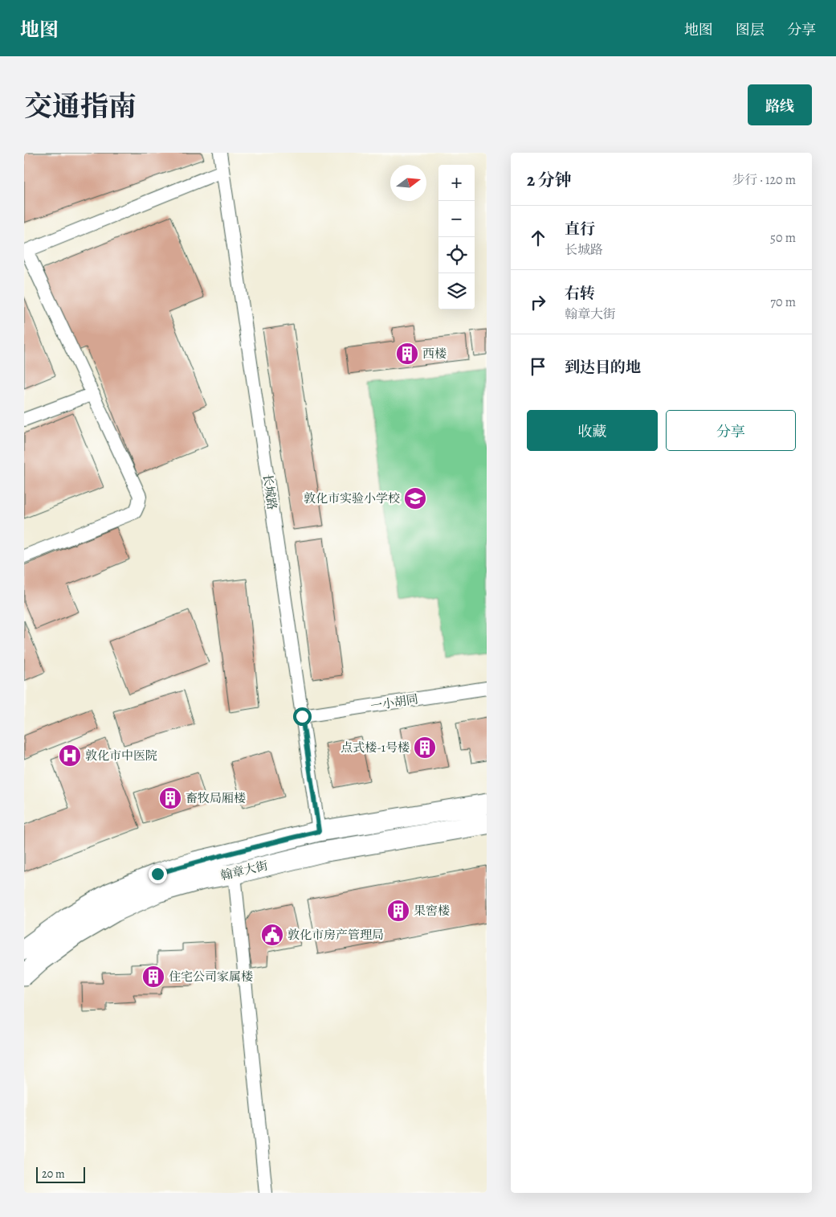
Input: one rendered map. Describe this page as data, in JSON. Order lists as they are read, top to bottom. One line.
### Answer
{"streets":{"main road":["翰章大街"],"street":["长城路","一小胡同"]},"crossings":[["长城路","一小胡同"],["长城路","翰章大街"]],"places":{"building":["西楼","点式楼-1号楼","畜牧局厢楼","果窖楼","住宅公司家属楼"],"school or university":["敦化市实验小学校"],"hospital":["敦化市中医院"],"public building":["敦化市房产管理局"]},"scale_bar":"20 m","north":"right","page":{"header":"地图","nav":["地图","图层","分享"],"title":"交通指南","buttons":["路线",["收藏","分享"]],"heading":["2 分钟","步行 · 120 m"],"map_buttons":["+","−"],"list":[["直行","长城路","50 m"],["右转","翰章大街","70 m"],"到达目的地"],"scale":"20 m"}}
